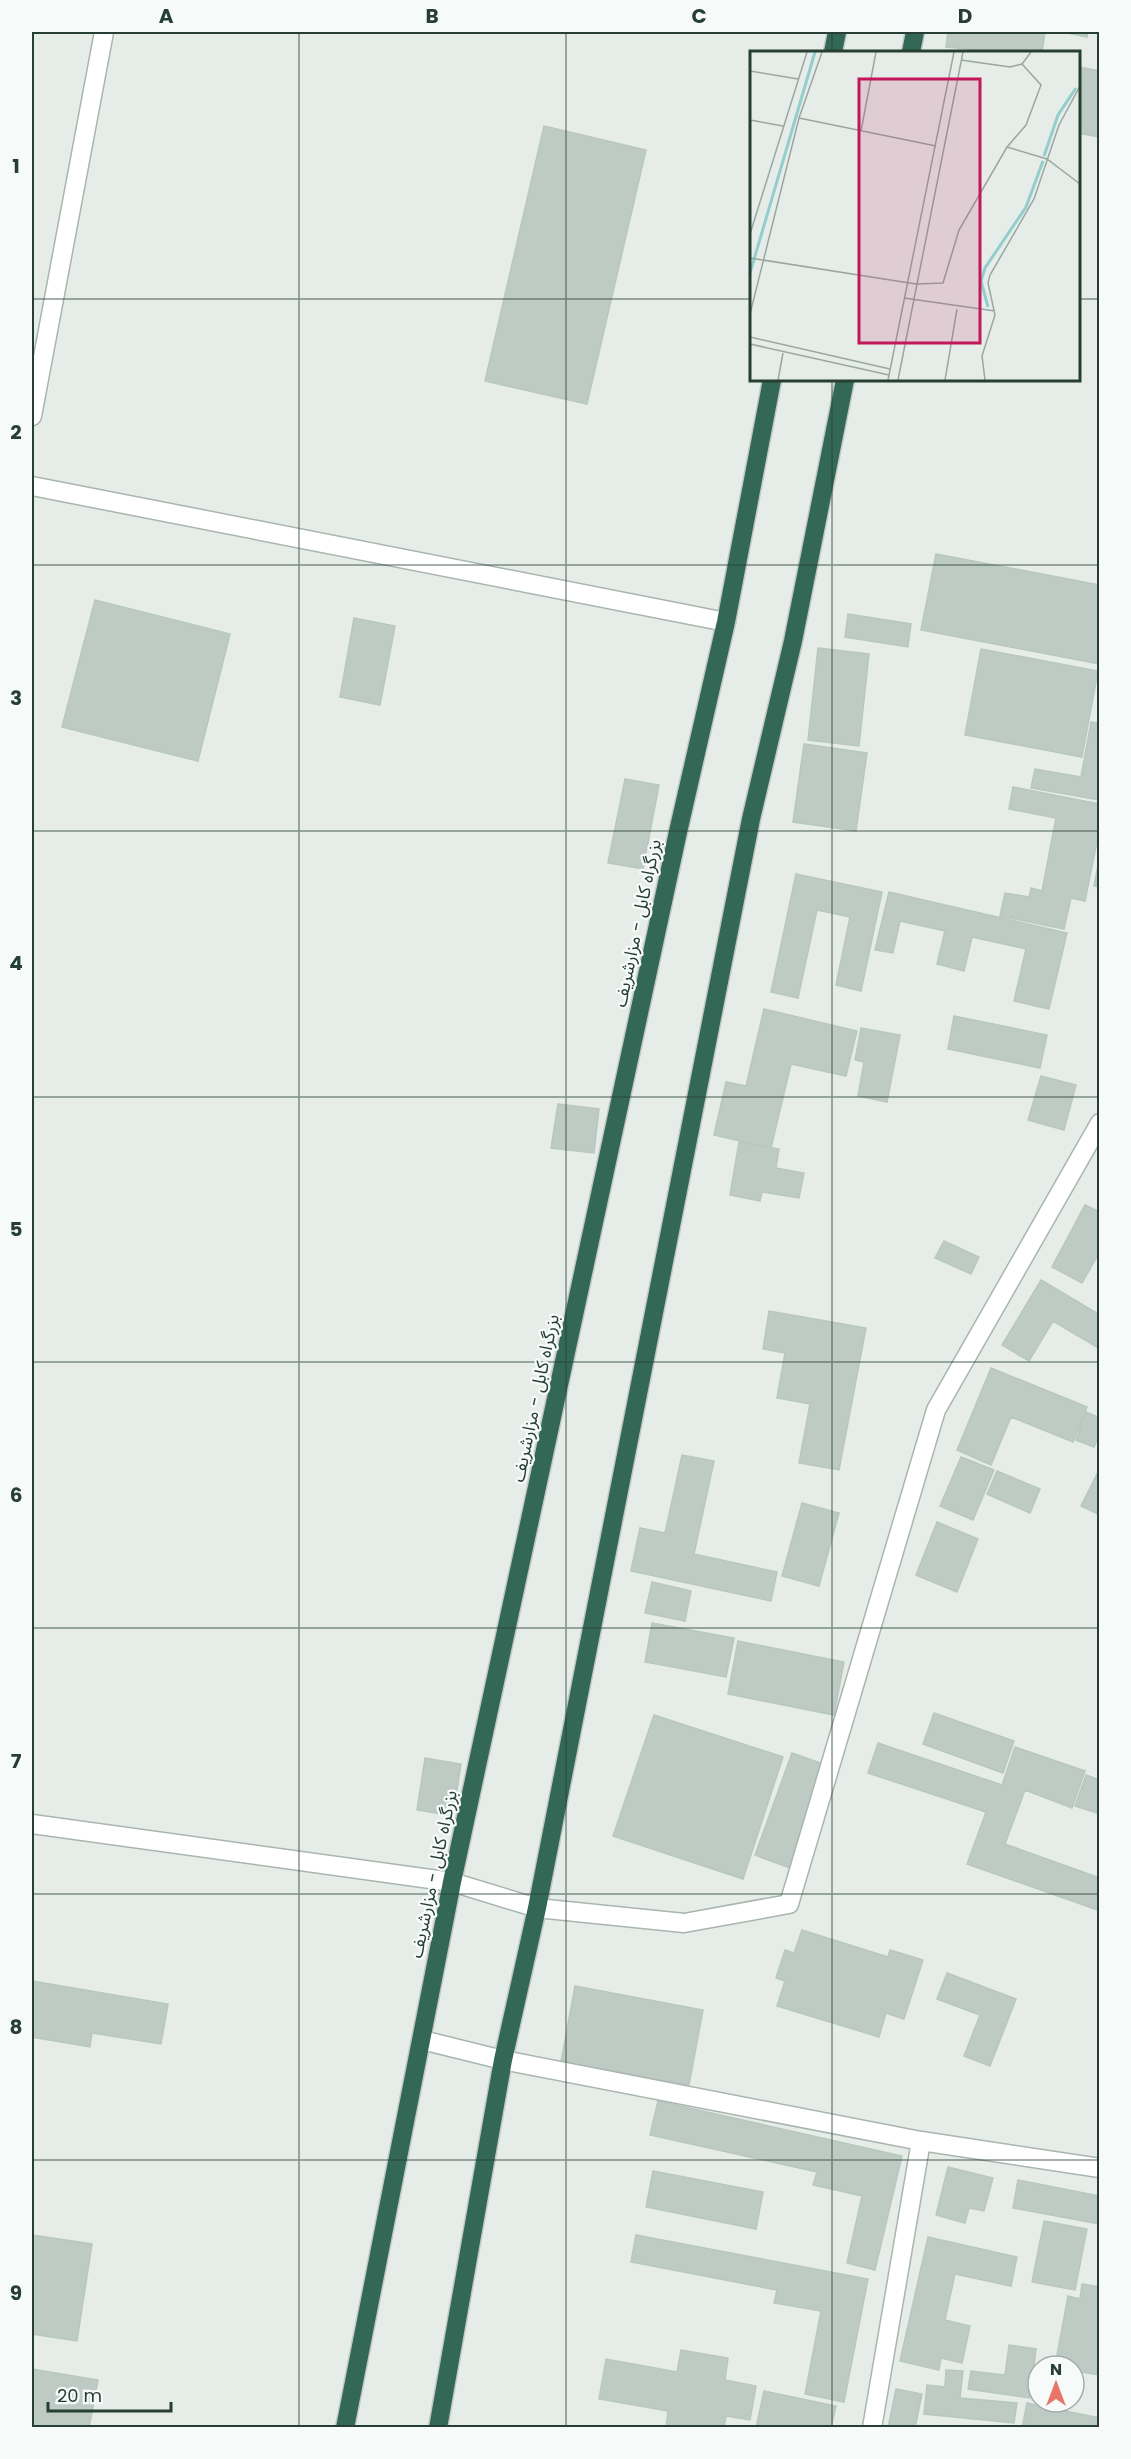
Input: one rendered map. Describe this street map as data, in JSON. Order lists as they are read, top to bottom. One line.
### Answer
{"streets":{"highway":["بزرگراه کابل - مزارشریف"]},"scale_bar":"20 m","north":"top","grid":{"columns":["A","B","C","D"],"rows":["1","2","3","4","5","6","7","8","9"]}}
